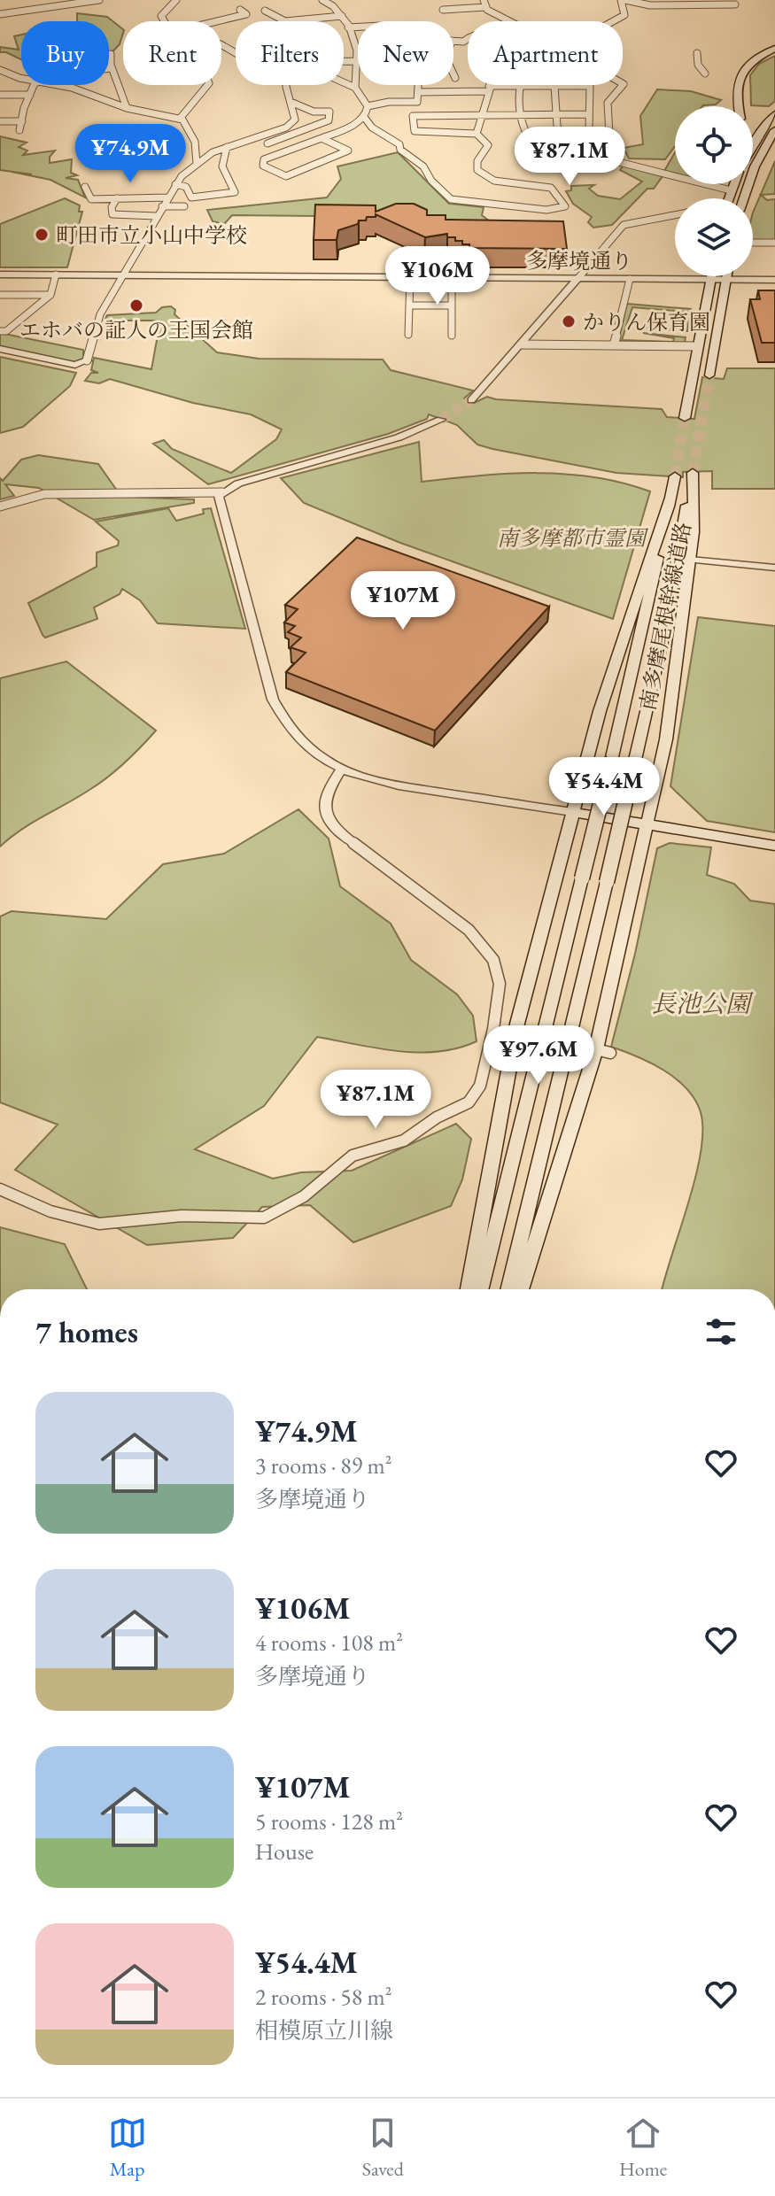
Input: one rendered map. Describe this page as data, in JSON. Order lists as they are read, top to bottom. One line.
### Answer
{"streets":{"main road":["南多摩尾根幹線道路"],"street":["多摩境通り"]},"parks":["南多摩都市霊園","長池公園"],"places":["町田市立小山中学校","エホバの証人の王国会館","かりん保育園"],"page":{"chip":["Buy","Rent","Filters","New","Apartment"],"price":["¥74.9M","¥87.1M","¥106M","¥107M","¥54.4M","¥97.6M","¥87.1M"],"heading":"7 homes","list":[{"name":"¥74.9M","note":"3 rooms · 89 m² · 多摩境通り"},{"name":"¥106M","note":"4 rooms · 108 m² · 多摩境通り"},{"name":"¥107M","note":"5 rooms · 128 m² · House"},{"name":"¥54.4M","note":"2 rooms · 58 m² · 相模原立川線"}],"tabs":["Map","Saved","Home"]}}
